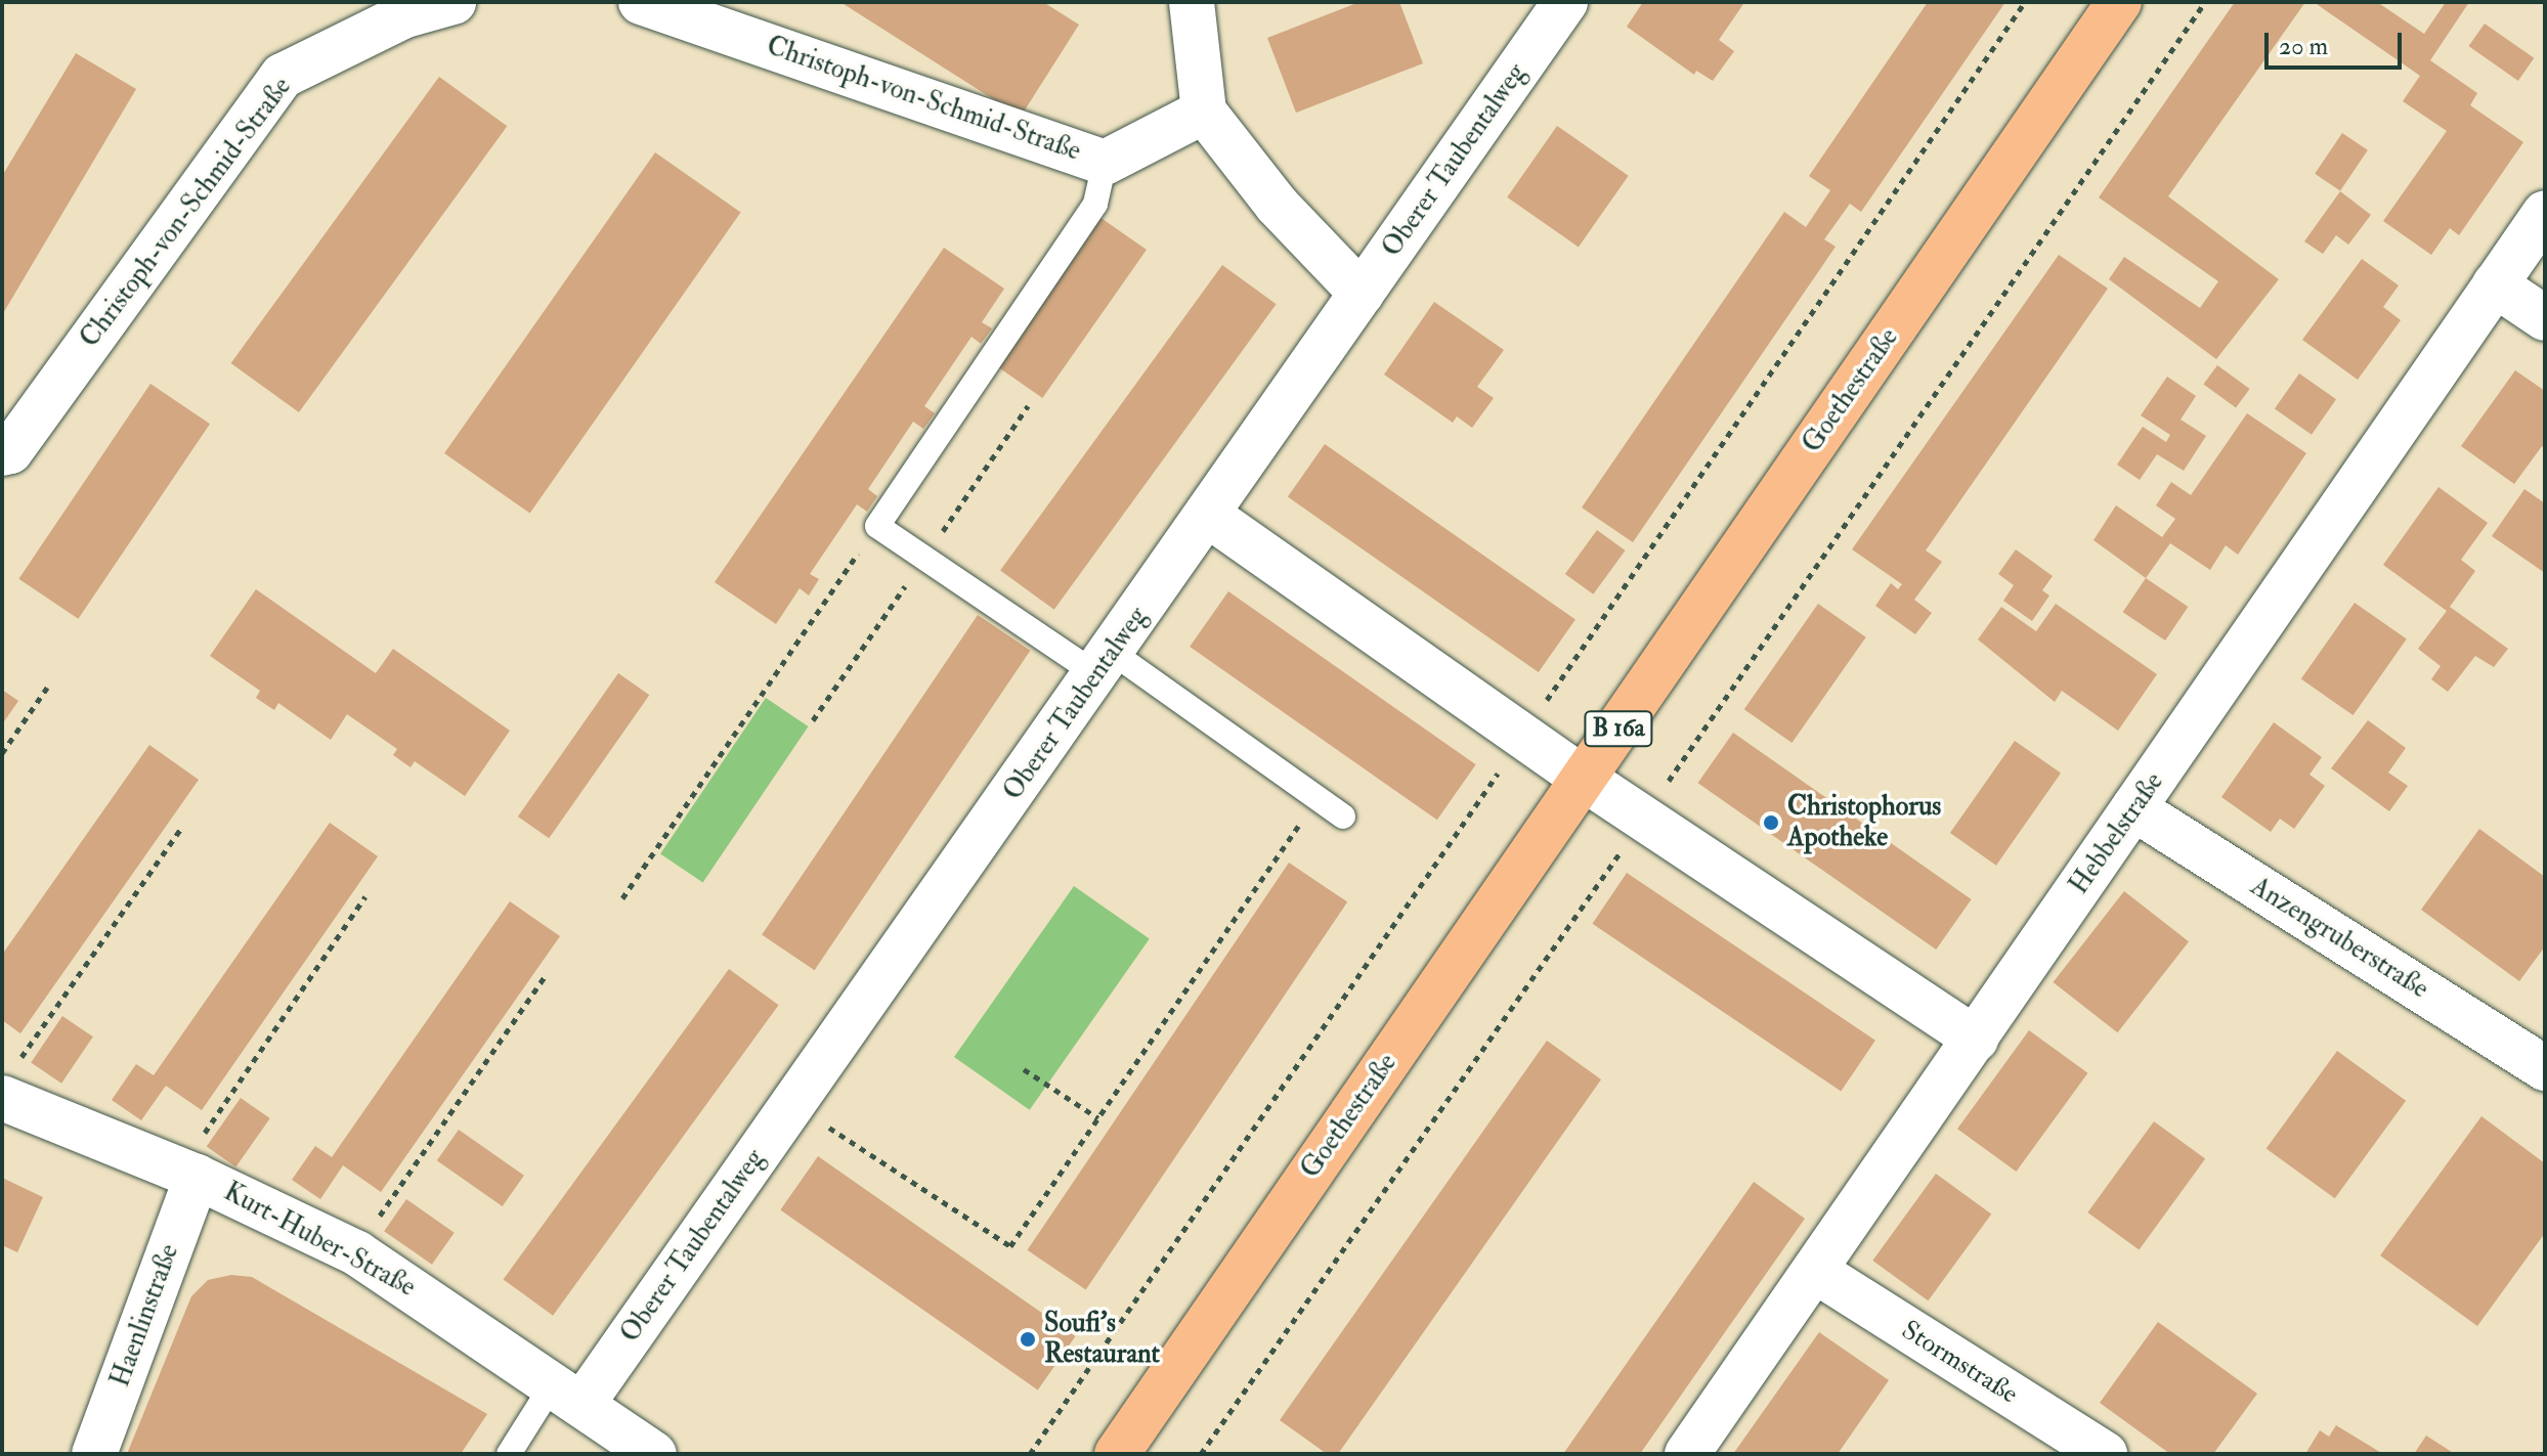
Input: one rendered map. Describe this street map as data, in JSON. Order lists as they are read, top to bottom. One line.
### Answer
{"streets":{"main road":["Goethestraße","B 16a"],"street":["Christoph-von-Schmid-Straße","Oberer Taubentalweg","Hebbelstraße","Anzengruberstraße","Kurt-Huber-Straße","Haenlinstraße","Stormstraße"]},"crossings":[["Oberer Taubentalweg","Kurt-Huber-Straße"],["Hebbelstraße","Anzengruberstraße"],["Hebbelstraße","Stormstraße"],["Kurt-Huber-Straße","Haenlinstraße"]],"places":["Christophorus Apotheke","Soufi's Restaurant"],"scale_bar":"20 m"}
